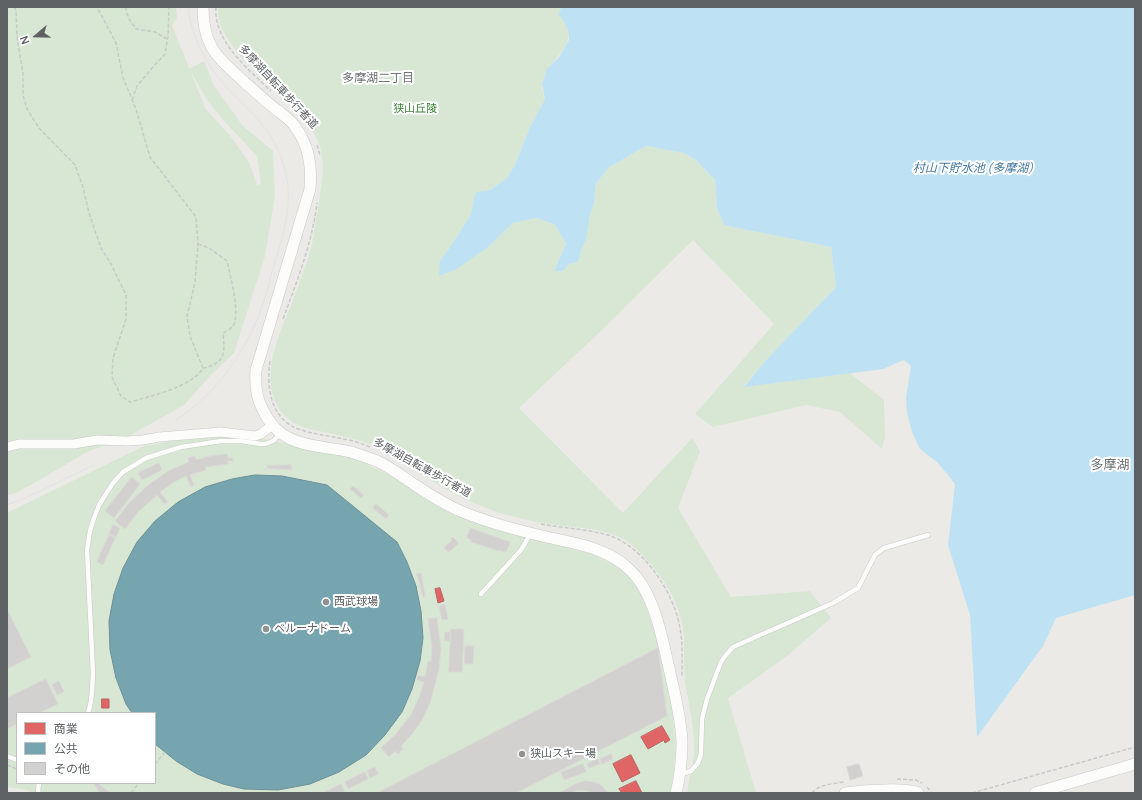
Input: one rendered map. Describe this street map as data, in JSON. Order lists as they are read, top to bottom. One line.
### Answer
{"streets":{"path":["多摩湖自転車歩行者道"]},"districts":["多摩湖二丁目","多摩湖"],"water":["村山下貯水池 (多摩湖)"],"parks":["狭山丘陵"],"places":["西武球場","ベルーナドーム","狭山スキー場"],"legend":["商業","公共","その他"],"north":"left"}
